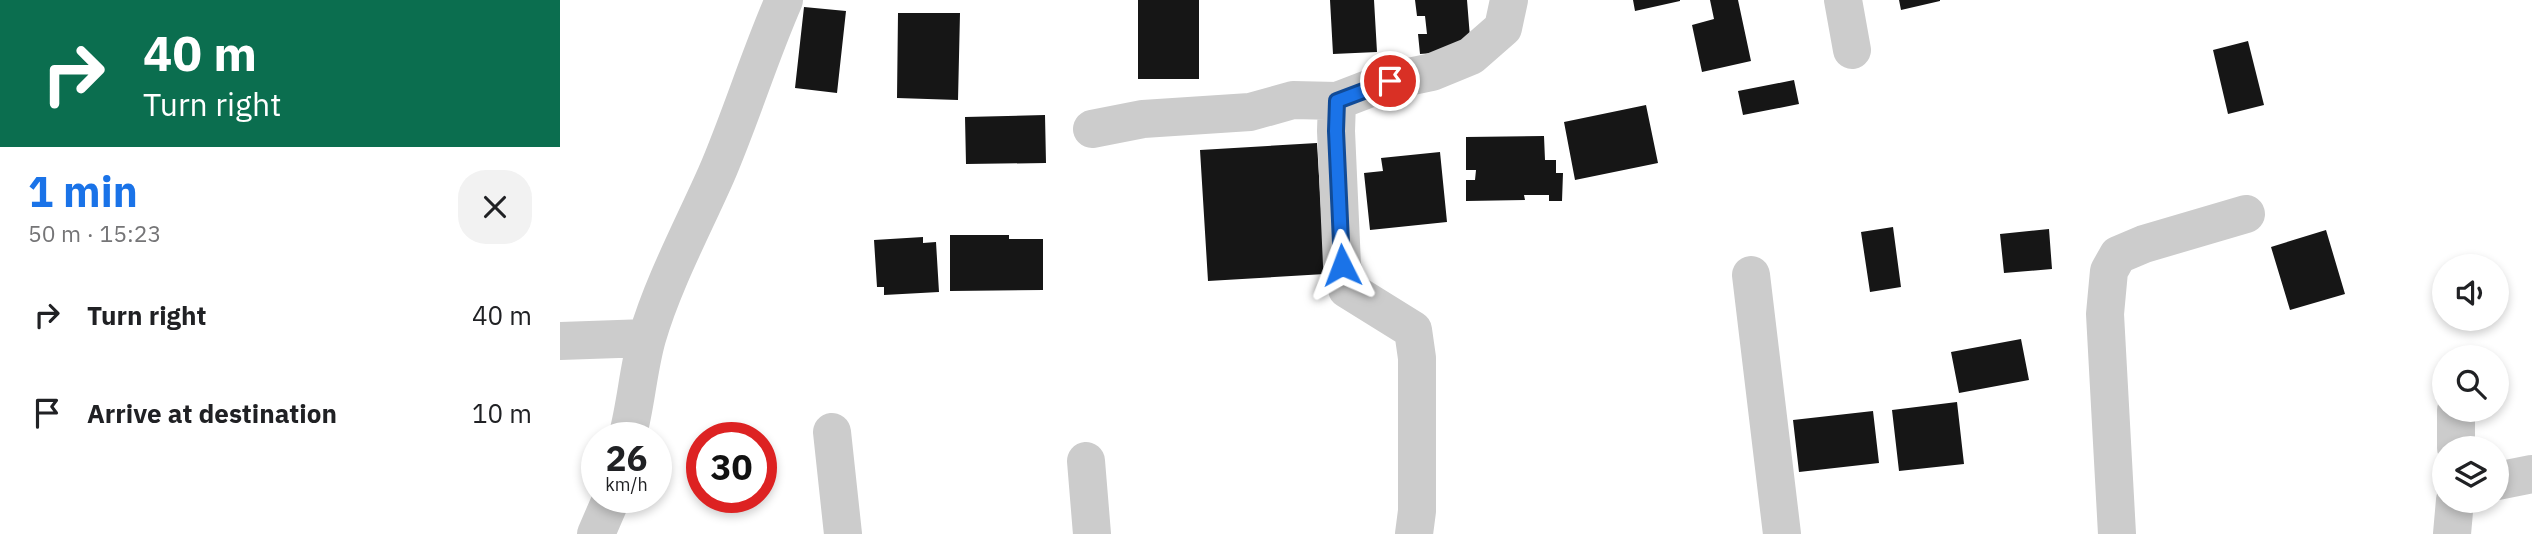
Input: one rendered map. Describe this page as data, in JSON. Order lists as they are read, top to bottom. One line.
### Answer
{"page":{"turn":["40 m","Turn right"],"heading":["1 min","50 m · 15:23"],"list":[{"name":"Turn right","value":"40 m"},{"name":"Arrive at destination","value":"10 m"}],"speed":"26 km/h","limit":"30"}}
